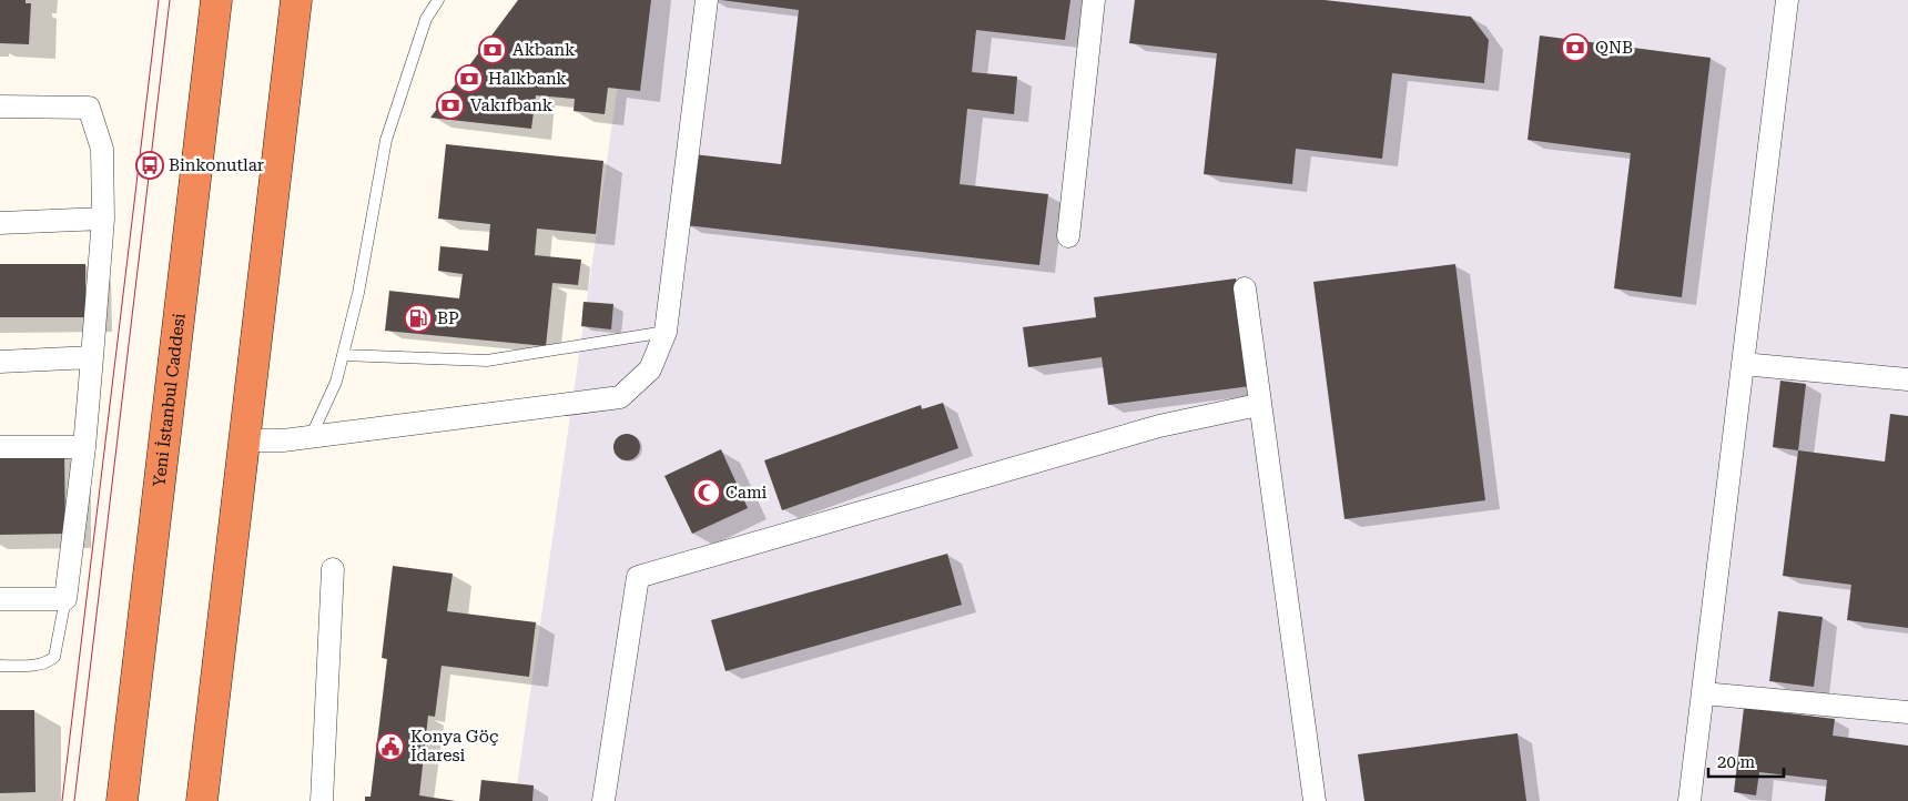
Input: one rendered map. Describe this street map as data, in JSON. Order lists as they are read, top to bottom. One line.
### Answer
{"streets":{"highway":["Yeni İstanbul Caddesi"]},"places":{"bank":["QNB","Akbank","Halkbank","Vakıfbank"],"bus stop":["Binkonutlar"],"fuel station":["BP"],"mosque":["Cami"],"public building":["Konya Göç İdaresi"]},"scale_bar":"20 m"}
